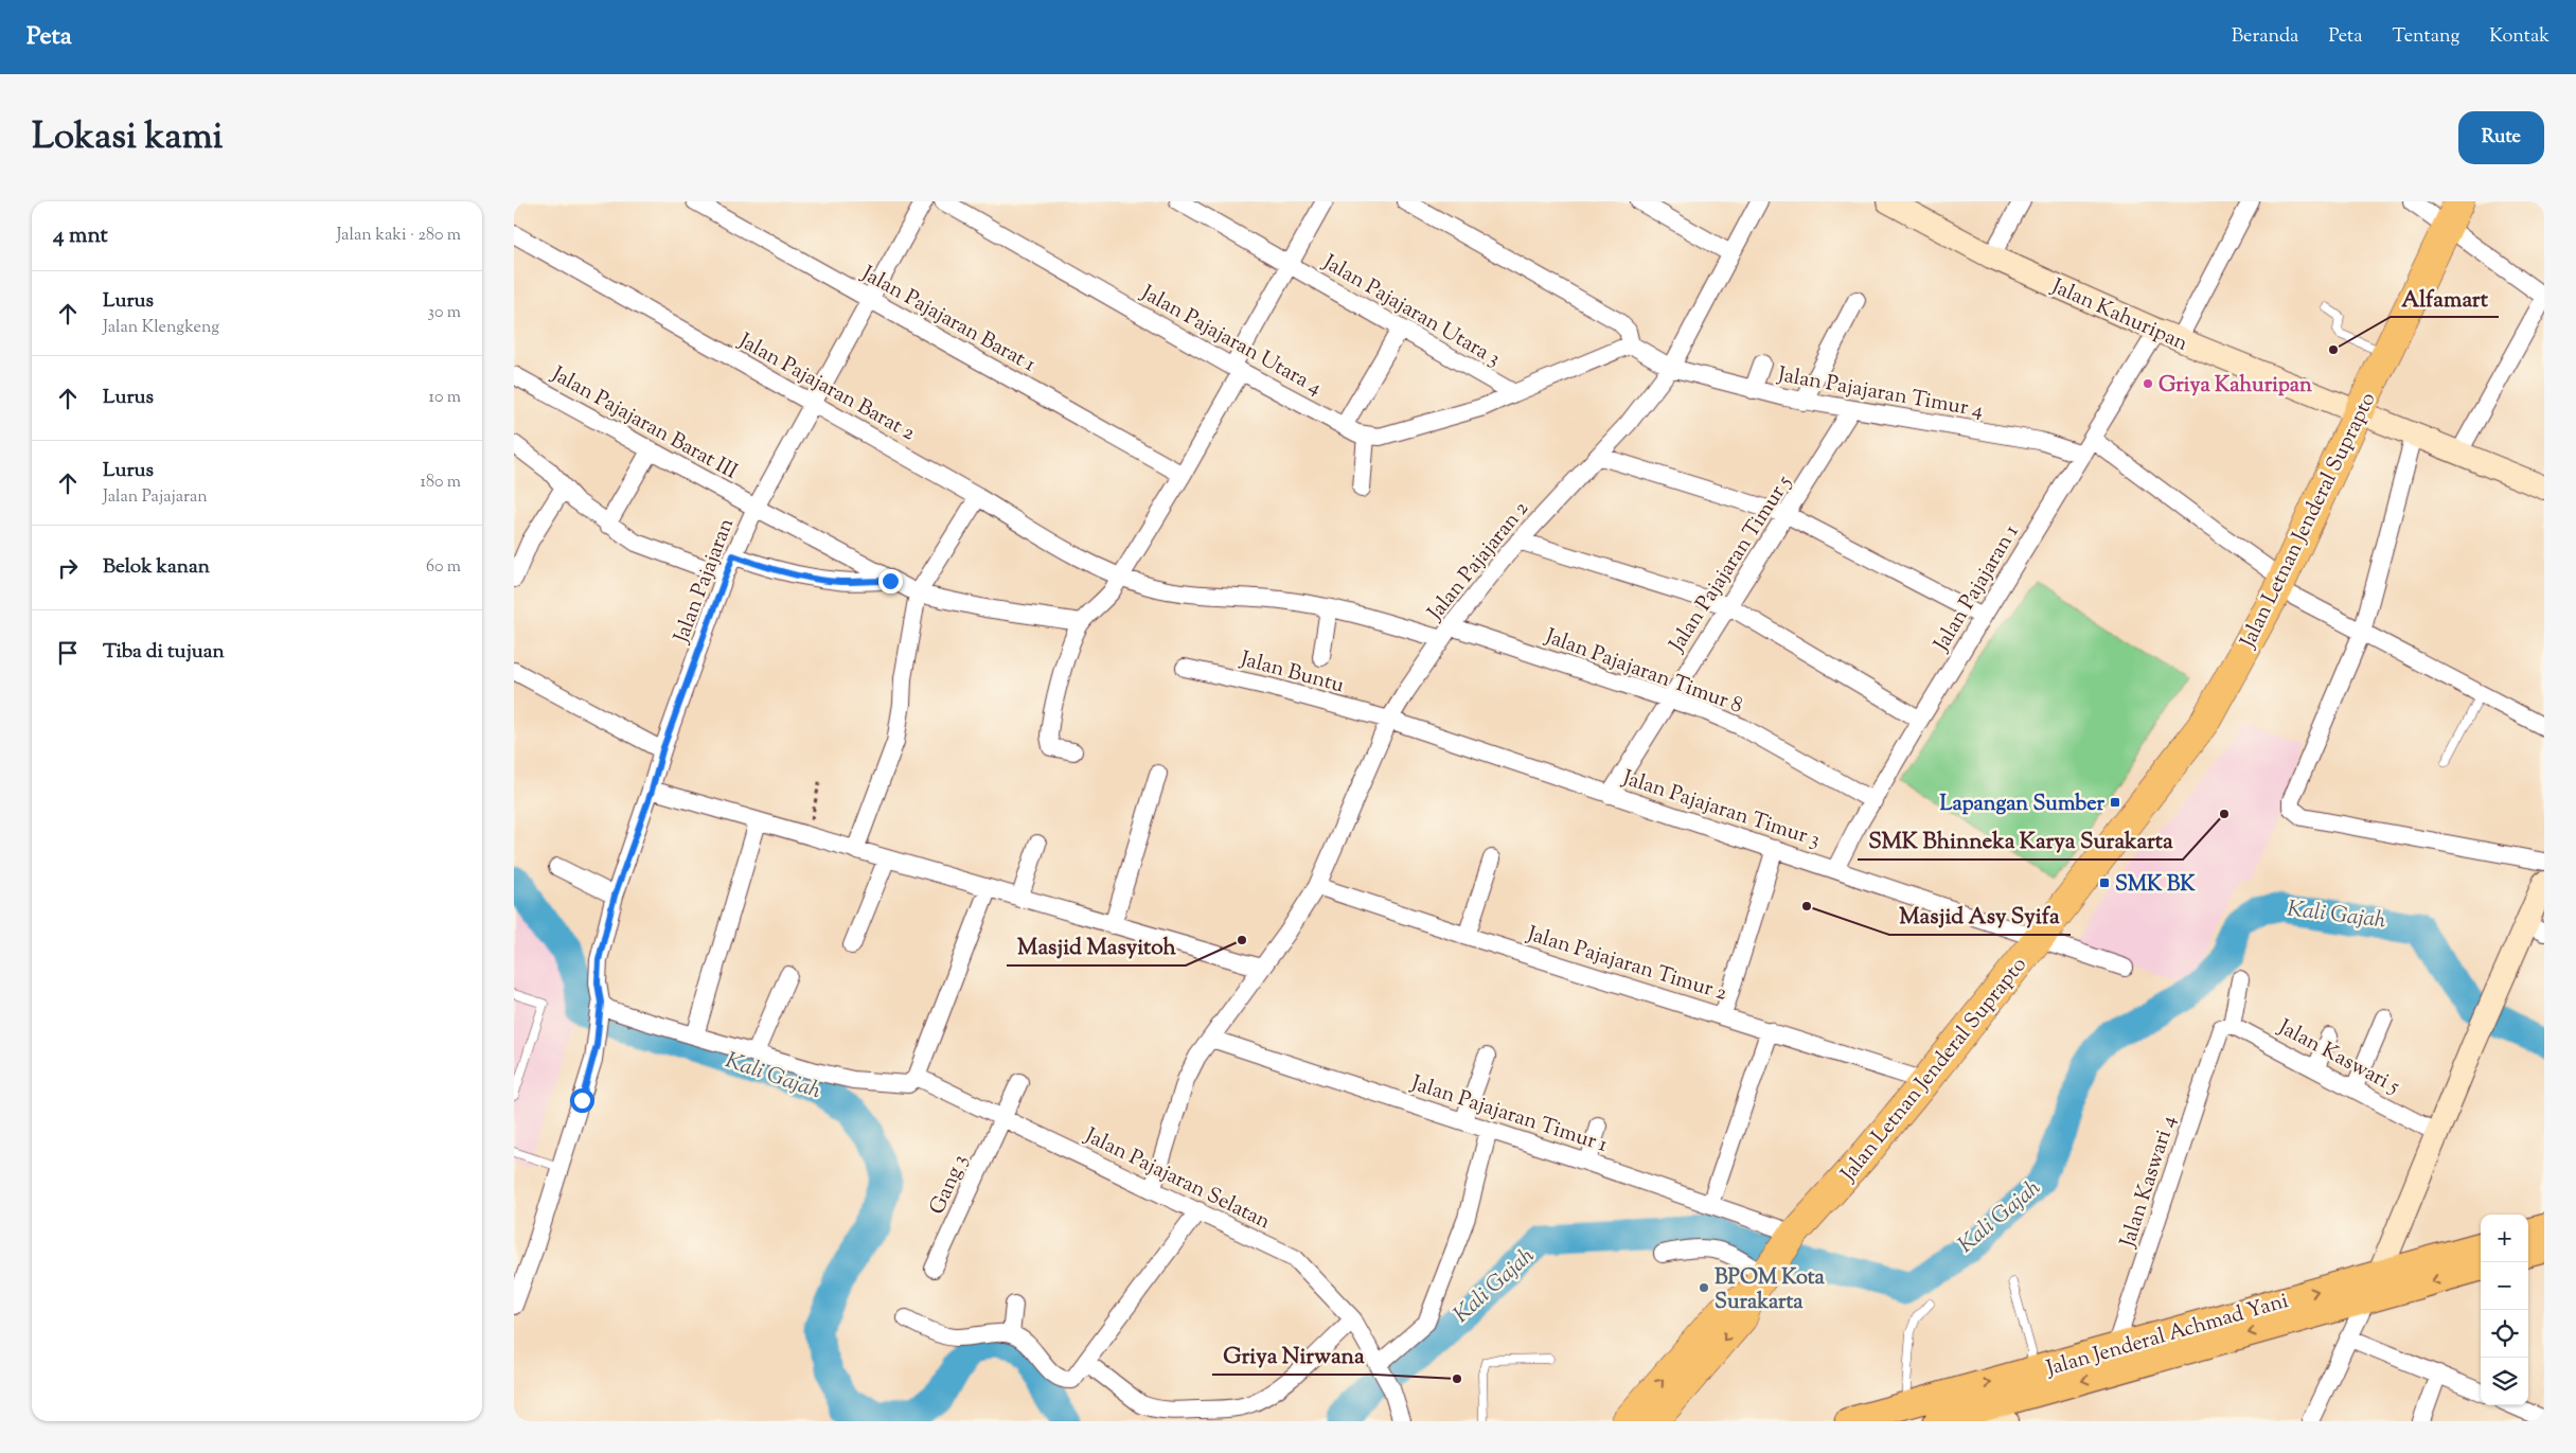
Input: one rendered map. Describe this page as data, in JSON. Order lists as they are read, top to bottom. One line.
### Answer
{"streets":{"highway":["Jalan Letnan Jenderal Suprapto"],"main road":["Jalan Jenderal Achmad Yani"],"street":["Jalan Pajajaran Utara 3","Jalan Kahuripan","Jalan Pajajaran Barat 1","Jalan Pajajaran Utara 4","Jalan Pajajaran Barat 2","Jalan Pajajaran Timur 4","Jalan Pajajaran Barat III","Jalan Pajajaran 2","Jalan Pajajaran Timur 5","Jalan Pajajaran","Jalan Pajajaran 1","Jalan Pajajaran Timur 8","Jalan Buntu","Jalan Pajajaran Timur 3","Jalan Pajajaran Timur 2","Jalan Kaswari 5","Jalan Pajajaran Timur 1","Jalan Pajajaran Selatan","Jalan Kaswari 4","Gang 3"]},"crossings":[["Jalan Pajajaran Utara 3","Jalan Pajajaran Utara 4"],["Jalan Kahuripan","Jalan Letnan Jenderal Suprapto"],["Jalan Kahuripan","Jalan Pajajaran 1"],["Jalan Pajajaran Barat 1","Jalan Pajajaran"],["Jalan Pajajaran Barat 2","Jalan Pajajaran"],["Jalan Pajajaran Barat 2","Jalan Pajajaran Timur 8"],["Jalan Pajajaran Timur 4","Jalan Pajajaran 2"],["Jalan Pajajaran Timur 4","Jalan Pajajaran Timur 5"],["Jalan Pajajaran Timur 4","Jalan Pajajaran 1"],["Jalan Pajajaran Barat III","Jalan Pajajaran"],["Jalan Letnan Jenderal Suprapto","Jalan Pajajaran Timur 3"],["Jalan Letnan Jenderal Suprapto","Jalan Pajajaran Timur 2"],["Jalan Letnan Jenderal Suprapto","Jalan Pajajaran Timur 1"],["Jalan Pajajaran 2","Jalan Pajajaran Timur 8"],["Jalan Pajajaran 2","Jalan Buntu"],["Jalan Pajajaran 2","Jalan Pajajaran Timur 3"],["Jalan Pajajaran 2","Jalan Pajajaran Timur 2"],["Jalan Pajajaran 2","Jalan Pajajaran Timur 1"],["Jalan Pajajaran 2","Jalan Pajajaran Selatan"],["Jalan Pajajaran Timur 5","Jalan Pajajaran Timur 8"],["Jalan Pajajaran Timur 5","Jalan Pajajaran Timur 3"],["Jalan Pajajaran 1","Jalan Pajajaran Timur 8"],["Jalan Pajajaran 1","Jalan Pajajaran Timur 3"],["Jalan Buntu","Jalan Pajajaran Timur 3"],["Jalan Kaswari 5","Jalan Kaswari 4"],["Jalan Pajajaran Selatan","Gang 3"],["Jalan Kaswari 4","Jalan Jenderal Achmad Yani"]],"water":["Kali Gajah"],"places":{"other":["Alfamart","Griya Kahuripan","SMK Bhinneka Karya Surakarta","Masjid Asy Syifa","Masjid Masyitoh","BPOM Kota Surakarta","Griya Nirwana"],"transit":["Lapangan Sumber","SMK BK"]},"page":{"header":"Peta","nav":["Beranda","Peta","Tentang","Kontak"],"title":"Lokasi kami","buttons":"Rute","heading":["4 mnt","Jalan kaki · 280 m"],"list":[["Lurus","Jalan Klengkeng","30 m"],["Lurus","10 m"],["Lurus","Jalan Pajajaran","180 m"],["Belok kanan","60 m"],"Tiba di tujuan"],"map_buttons":["+","−"]}}
